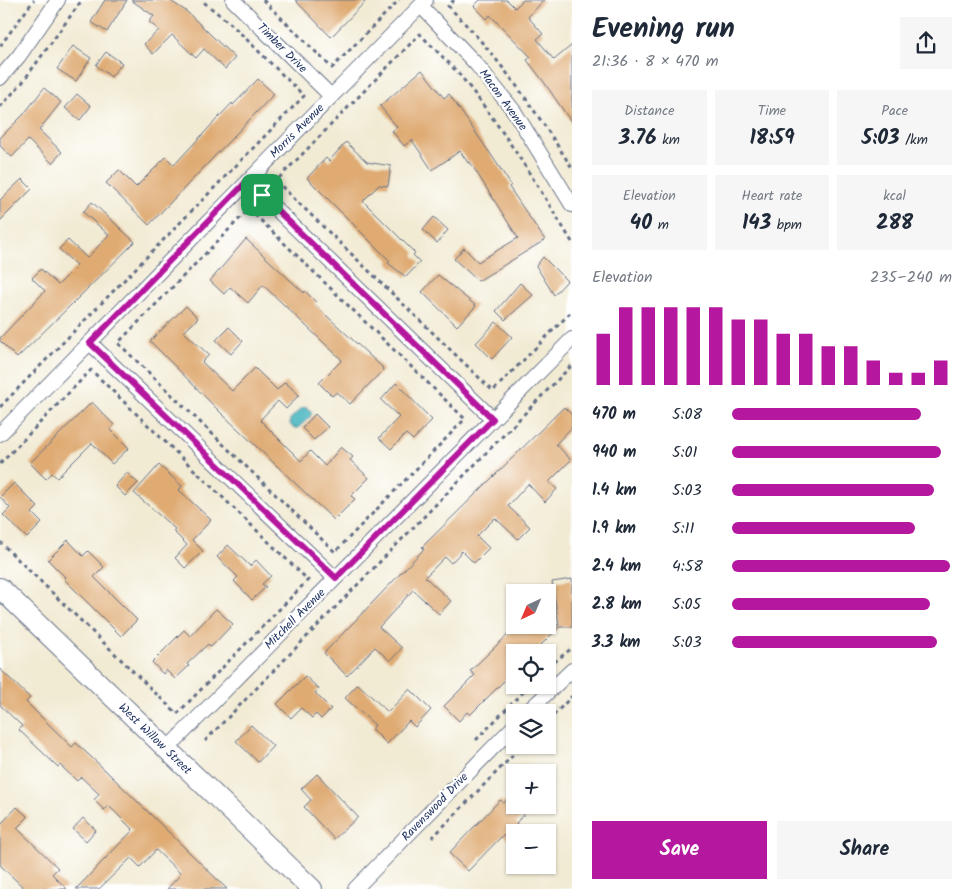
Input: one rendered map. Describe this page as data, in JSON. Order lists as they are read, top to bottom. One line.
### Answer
{"streets":{"street":["Timber Drive","Macon Avenue","Morris Avenue","Mitchell Avenue","West Willow Street","Ravenswood Drive"]},"crossings":[["Timber Drive","Morris Avenue"],["Macon Avenue","Morris Avenue"],["Mitchell Avenue","West Willow Street"]],"north":"bottom left","page":{"heading":["Evening run","21:36 · 8 × 470 m"],"stats":[["Distance","3.76 km"],["Time","18:59"],["Pace","5:03 /km"],["Elevation","40 m"],["Heart rate","143 bpm"],["kcal","288"]],"chart":["Elevation","235–240 m"],"list":[{"name":"470 m","note":"5:08"},{"name":"940 m","note":"5:01"},{"name":"1.4 km","note":"5:03"},{"name":"1.9 km","note":"5:11"},{"name":"2.4 km","note":"4:58"},{"name":"2.8 km","note":"5:05"},{"name":"3.3 km","note":"5:03"}],"map_buttons":["+","−"],"buttons":["Save","Share"]}}
